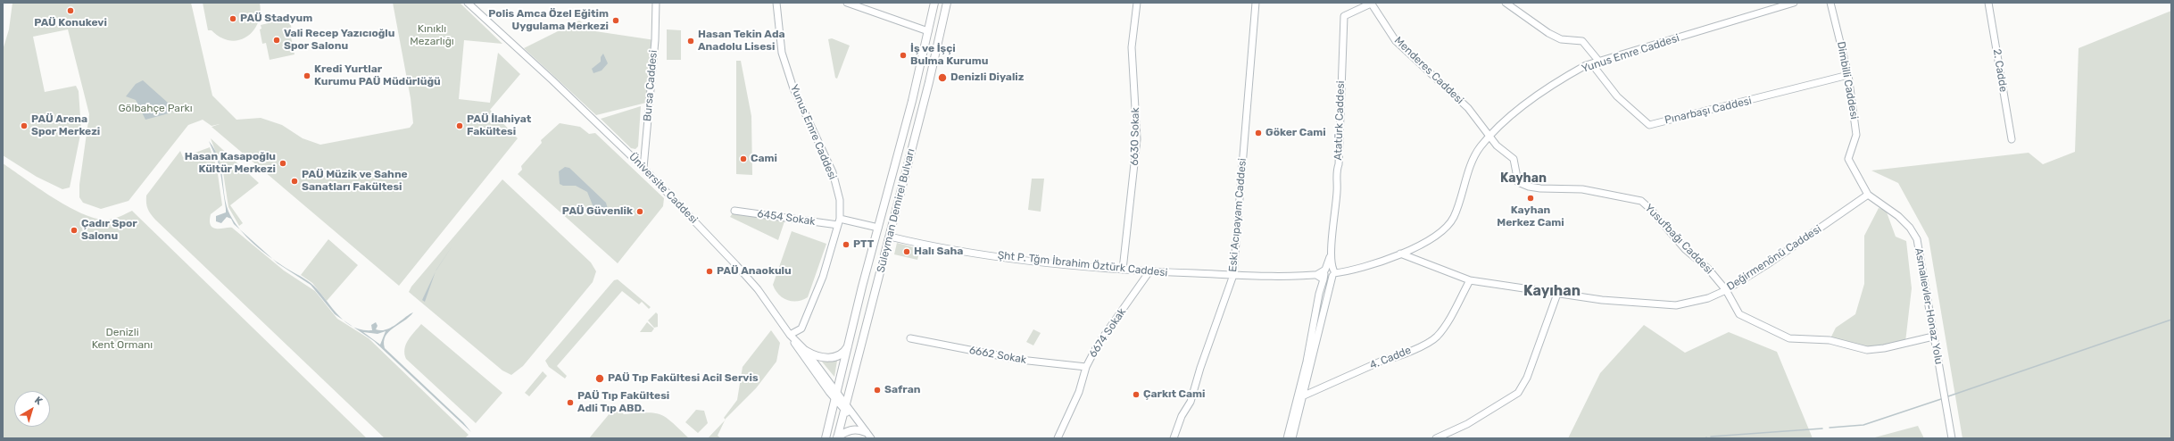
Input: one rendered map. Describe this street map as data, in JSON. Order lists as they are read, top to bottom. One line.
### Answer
{"streets":{"main road":["Süleyman Demirel Bulvarı"],"street":["Yunus Emre Caddesi","Menderes Caddesi","2. Cadde","Dimbilli Caddesi","Bursa Caddesi","Pınarbaşı Caddesi","Atatürk Caddesi","6630 Sokak","Üniversite Caddesi","Eski Acıpayam Caddesi","6454 Sokak","Yusufbağı Caddesi","Değirmenönü Caddesi","Şht P. Tğm İbrahim Öztürk Caddesi","Asmalıevler-Honaz Yolu","6674 Sokak","6662 Sokak","4. Cadde"]},"crossings":[["Yunus Emre Caddesi","Menderes Caddesi"],["Yunus Emre Caddesi","Pınarbaşı Caddesi"],["Yunus Emre Caddesi","Üniversite Caddesi"],["Yunus Emre Caddesi","6454 Sokak"],["Yunus Emre Caddesi","Yusufbağı Caddesi"],["Yunus Emre Caddesi","Değirmenönü Caddesi"],["Yunus Emre Caddesi","Şht P. Tğm İbrahim Öztürk Caddesi"],["Menderes Caddesi","Atatürk Caddesi"],["Menderes Caddesi","Yusufbağı Caddesi"],["Dimbilli Caddesi","Pınarbaşı Caddesi"],["Dimbilli Caddesi","Değirmenönü Caddesi"],["Dimbilli Caddesi","Asmalıevler-Honaz Yolu"],["Bursa Caddesi","Üniversite Caddesi"],["6630 Sokak","Şht P. Tğm İbrahim Öztürk Caddesi"],["Üniversite Caddesi","Süleyman Demirel Bulvarı"],["Süleyman Demirel Bulvarı","6454 Sokak"],["Süleyman Demirel Bulvarı","Şht P. Tğm İbrahim Öztürk Caddesi"],["Eski Acıpayam Caddesi","Şht P. Tğm İbrahim Öztürk Caddesi"],["Yusufbağı Caddesi","Değirmenönü Caddesi"],["Yusufbağı Caddesi","Asmalıevler-Honaz Yolu"],["Değirmenönü Caddesi","Asmalıevler-Honaz Yolu"],["Değirmenönü Caddesi","4. Cadde"],["Şht P. Tğm İbrahim Öztürk Caddesi","6674 Sokak"],["6674 Sokak","6662 Sokak"]],"districts":["Kayhan","Kayıhan"],"parks":["Kınıklı Mezarlığı","Gölbahçe Parkı","Denizli Kent Ormanı"],"places":["PAÜ Konukevi","PAÜ Stadyum","Polis Amca Özel Eğitim Uygulama Merkezi","Vali Recep Yazıcıoğlu Spor Salonu","Hasan Tekin Ada Anadolu Lisesi","İş ve İşçi Bulma Kurumu","Kredi Yurtlar Kurumu PAÜ Müdürlüğü","Denizli Diyaliz","PAÜ Arena Spor Merkezi","PAÜ İlahiyat Fakültesi","Göker Cami","Cami","Hasan Kasapoğlu Kültür Merkezi","PAÜ Müzik ve Sahne Sanatları Fakültesi","Kayhan Merkez Cami","PAÜ Güvenlik","Çadır Spor Salonu","PTT","Halı Saha","PAÜ Anaokulu","PAÜ Tıp Fakültesi Acil Servis","Safran","Çarkıt Cami","PAÜ Tıp Fakültesi Adli Tıp ABD."],"north":"top right"}
